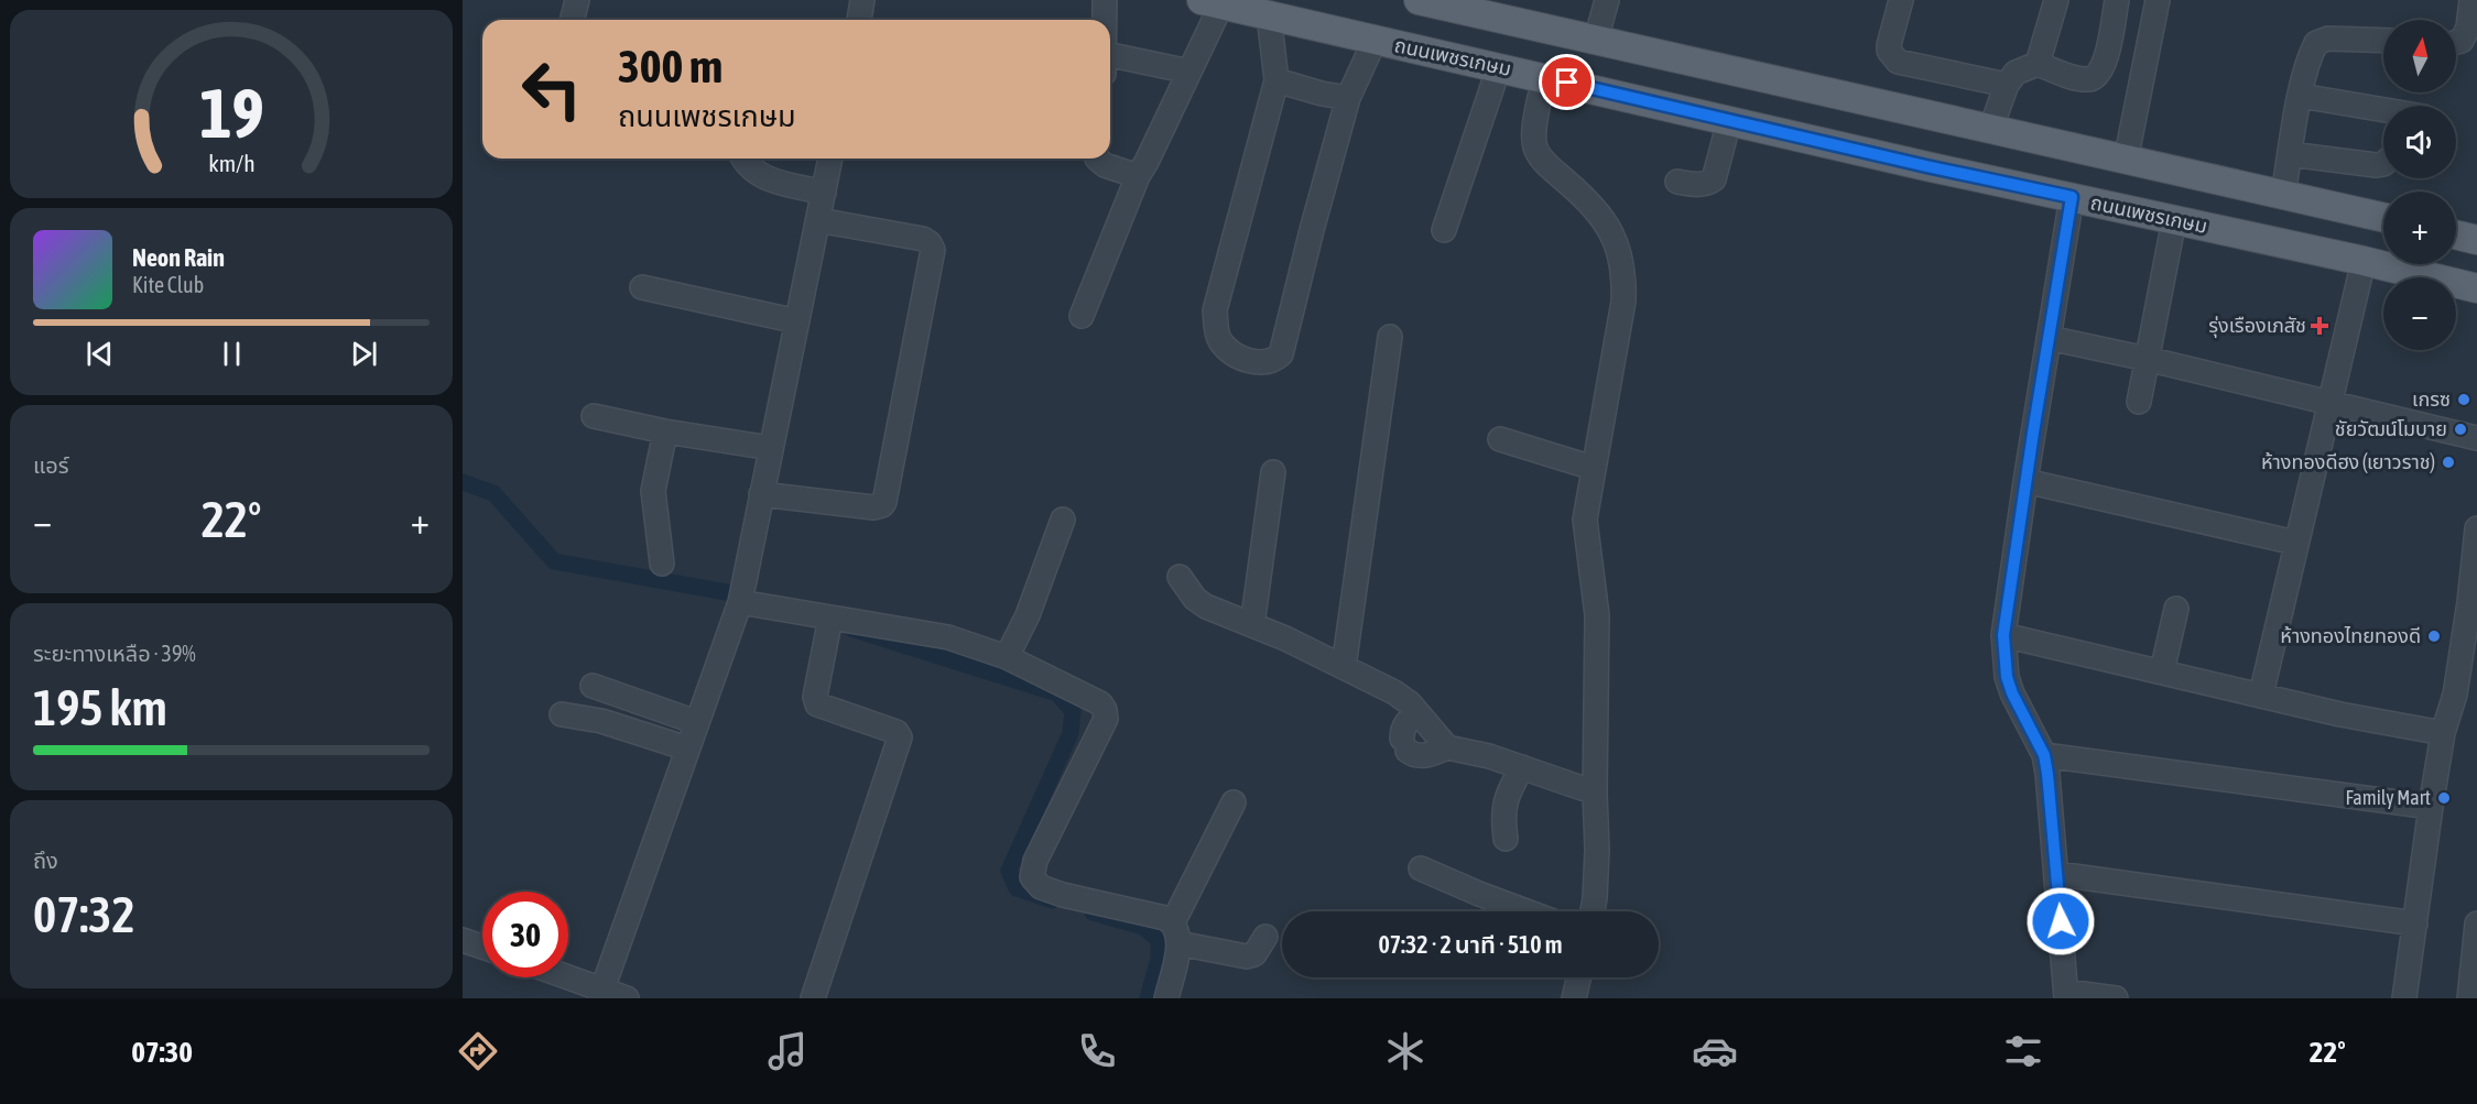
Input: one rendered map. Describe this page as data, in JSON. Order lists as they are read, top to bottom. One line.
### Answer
{"streets":{"main road":["ถนนเพชรเกษม"]},"places":{"health":["รุ่งเรืองเภสัช"],"other":["เกรซ","ชัยวัฒน์โมบาย","ห้างทองดีฮง (เยาวราช)","ห้างทองไทยทองดี","Family Mart"]},"north":"top","page":{"map_buttons":["+","−"],"turn":["300 m","ถนนเพชรเกษม"],"song":["Neon Rain","Kite Club"],"tile":["แอร์",["ระยะทางเหลือ · 39%","195 km"],["ถึง","07:32"]],"heat":["−","22°","+"],"limit":"30","trip":"07:32 · 2 นาที · 510 m","tabs":["07:30","22°"],"gauge":["19","km/h"]}}
